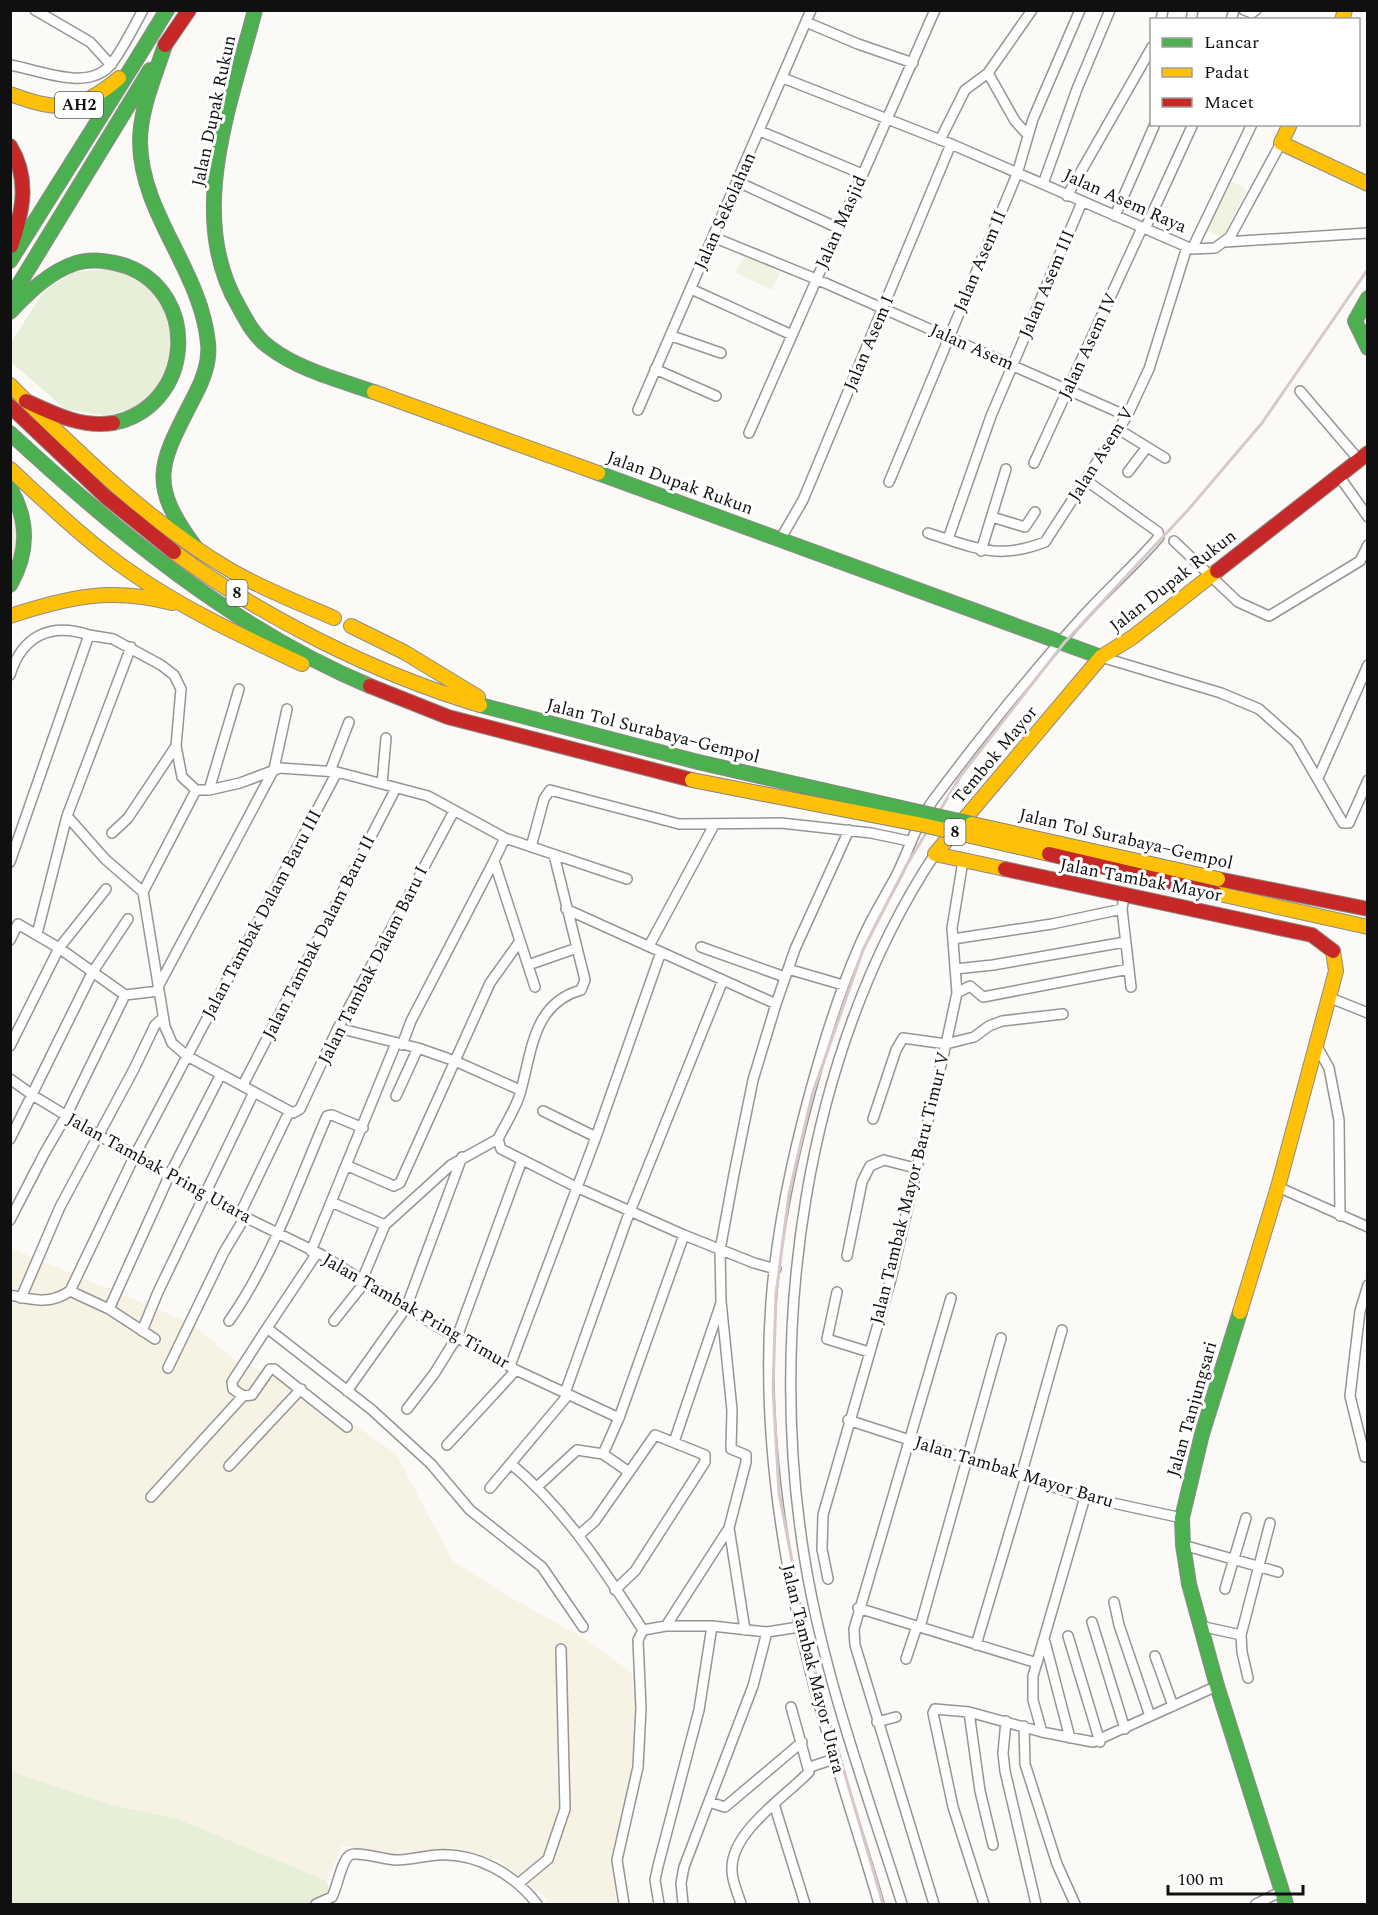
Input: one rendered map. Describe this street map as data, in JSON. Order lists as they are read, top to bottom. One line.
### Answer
{"streets":{"main road":["AH2","Jalan Dupak Rukun","8","Jalan Tol Surabaya–Gempol","Tembok Mayor","Jalan Tambak Mayor","Jalan Tanjungsari"],"street":["Jalan Asem Raya","Jalan Sekolahan","Jalan Masjid","Jalan Asem II","Jalan Asem III","Jalan Asem I","Jalan Asem IV","Jalan Asem","Jalan Asem V","Jalan Tambak Dalam Baru III","Jalan Tambak Dalam Baru II","Jalan Tambak Dalam Baru I","Jalan Tambak Pring Utara","Jalan Tambak Mayor Baru Timur V","Jalan Tambak Pring Timur","Jalan Tambak Mayor Baru","Jalan Tambak Mayor Utara"]},"crossings":[["Jalan Dupak Rukun","Jalan Asem I"],["Jalan Dupak Rukun","Tembok Mayor"],["Jalan Dupak Rukun","Jalan Tambak Mayor Utara"],["Jalan Asem Raya","Jalan Sekolahan"],["Jalan Asem Raya","Jalan Masjid"],["Jalan Asem Raya","Jalan Asem II"],["Jalan Asem Raya","Jalan Asem III"],["Jalan Asem Raya","Jalan Asem I"],["Jalan Asem Raya","Jalan Asem IV"],["Jalan Asem Raya","Jalan Asem V"],["Jalan Sekolahan","Jalan Asem"],["Jalan Masjid","Jalan Asem"],["Jalan Asem II","Jalan Asem"],["Jalan Asem III","Jalan Asem"],["Jalan Asem III","Jalan Asem V"],["Jalan Asem I","Jalan Asem"],["Jalan Asem IV","Jalan Asem"],["Jalan Asem","Jalan Asem V"],["Jalan Asem V","Jalan Tambak Mayor Utara"],["Jalan Tambak Mayor","Jalan Tanjungsari"],["Jalan Tambak Dalam Baru III","Jalan Tambak Pring Utara"],["Jalan Tambak Dalam Baru I","Jalan Tambak Pring Utara"],["Jalan Tambak Pring Utara","Jalan Tambak Pring Timur"],["Jalan Tambak Mayor Baru Timur V","Jalan Tambak Mayor Baru"],["Jalan Tanjungsari","Jalan Tambak Mayor Baru"]],"legend":["Lancar","Padat","Macet"],"scale_bar":"100 m"}
